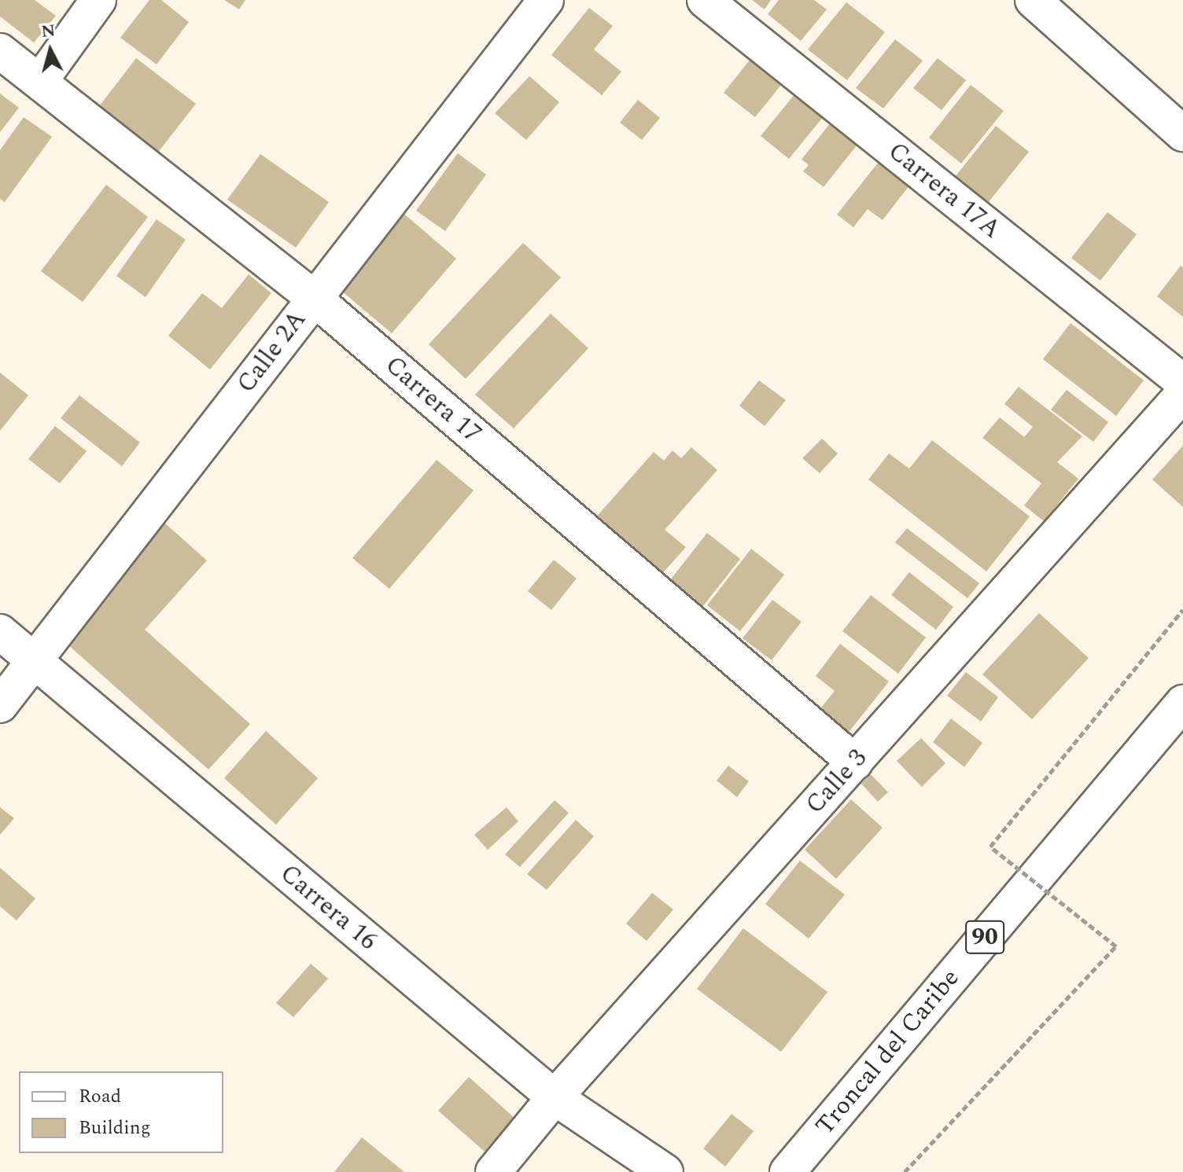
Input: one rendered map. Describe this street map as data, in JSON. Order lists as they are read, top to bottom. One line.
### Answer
{"streets":{"main road":["Carrera 17A","Calle 2A","Carrera 17","Calle 3","Carrera 16","90","Troncal del Caribe"]},"crossings":[["Calle 2A","Carrera 17"],["Calle 2A","Carrera 16"],["Carrera 17","Calle 3"],["Calle 3","Carrera 16"]],"legend":["Road","Building"],"north":"top"}
